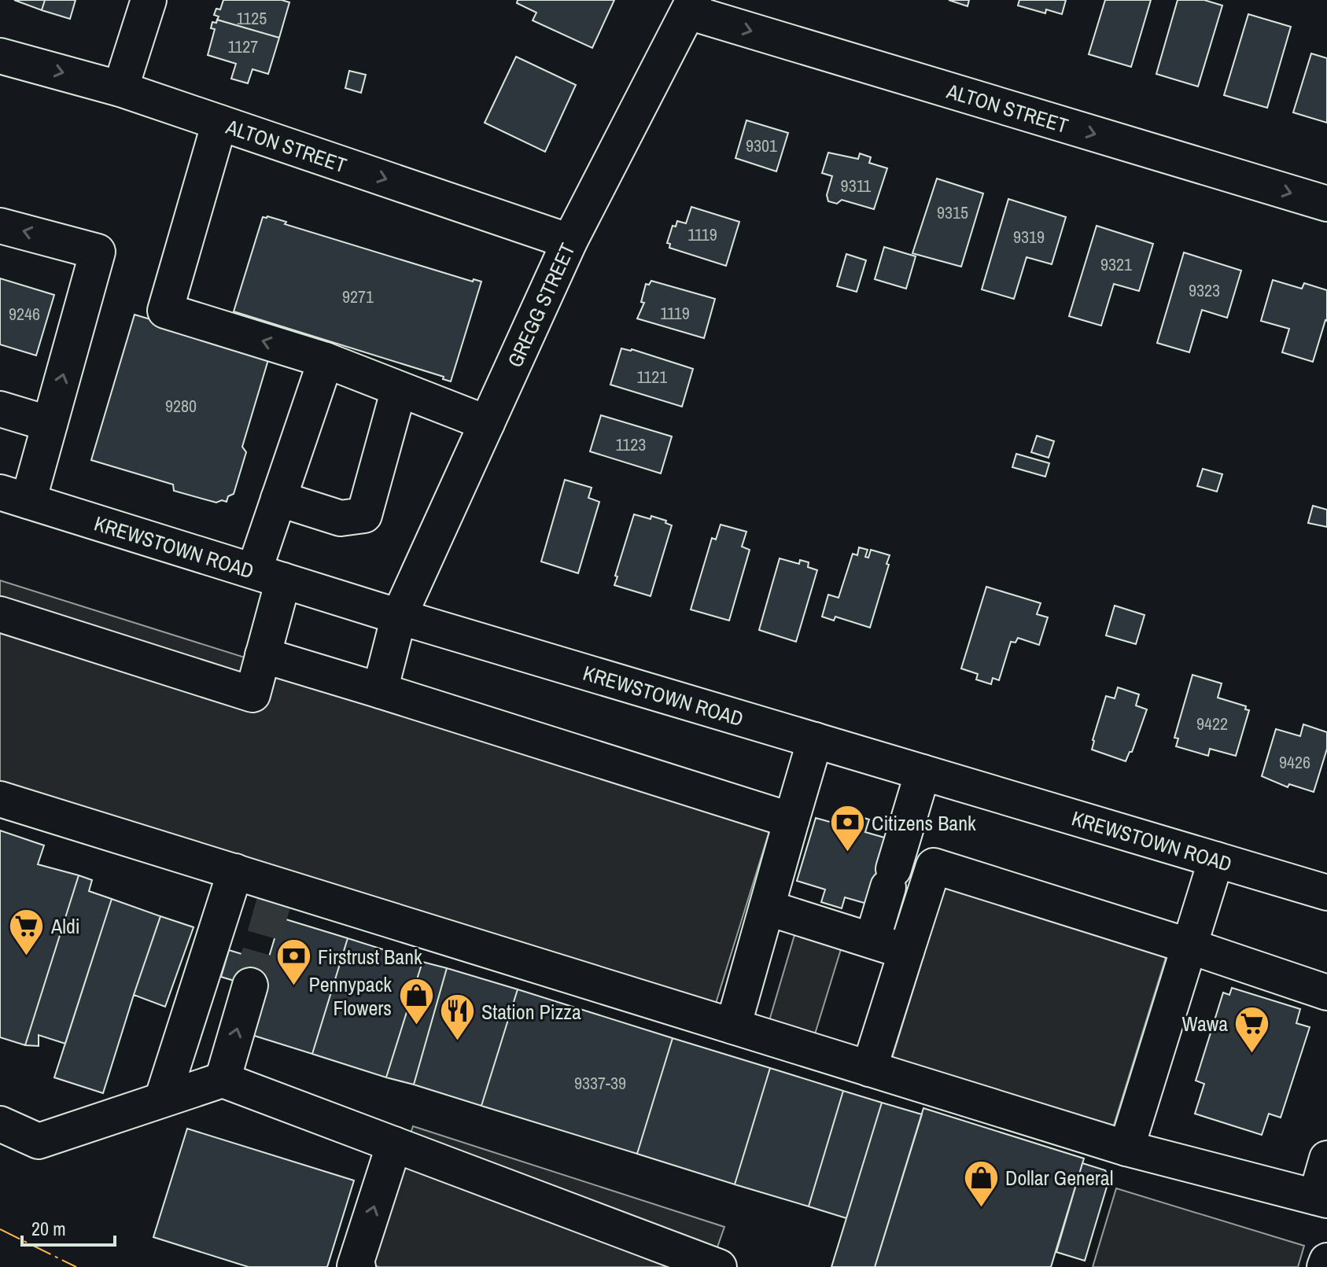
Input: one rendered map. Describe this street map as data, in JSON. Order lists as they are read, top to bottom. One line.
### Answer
{"streets":{"street":["ALTON STREET","GREGG STREET","KREWSTOWN ROAD"]},"crossings":[["ALTON STREET","GREGG STREET"],["GREGG STREET","KREWSTOWN ROAD"]],"one_way":["ALTON STREET"],"places":{"bank":["Citizens Bank","Firstrust Bank"],"supermarket":["Aldi","Wawa"],"shop":["Pennypack Flowers","Dollar General"],"restaurant":["Station Pizza"]},"house_numbers":["1125","1127","9301","9311","9315","1119","9319","9321","9323","9271","1119","9246","1121","9280","1123","9422","9426","9337-39"],"scale_bar":"20 m"}
